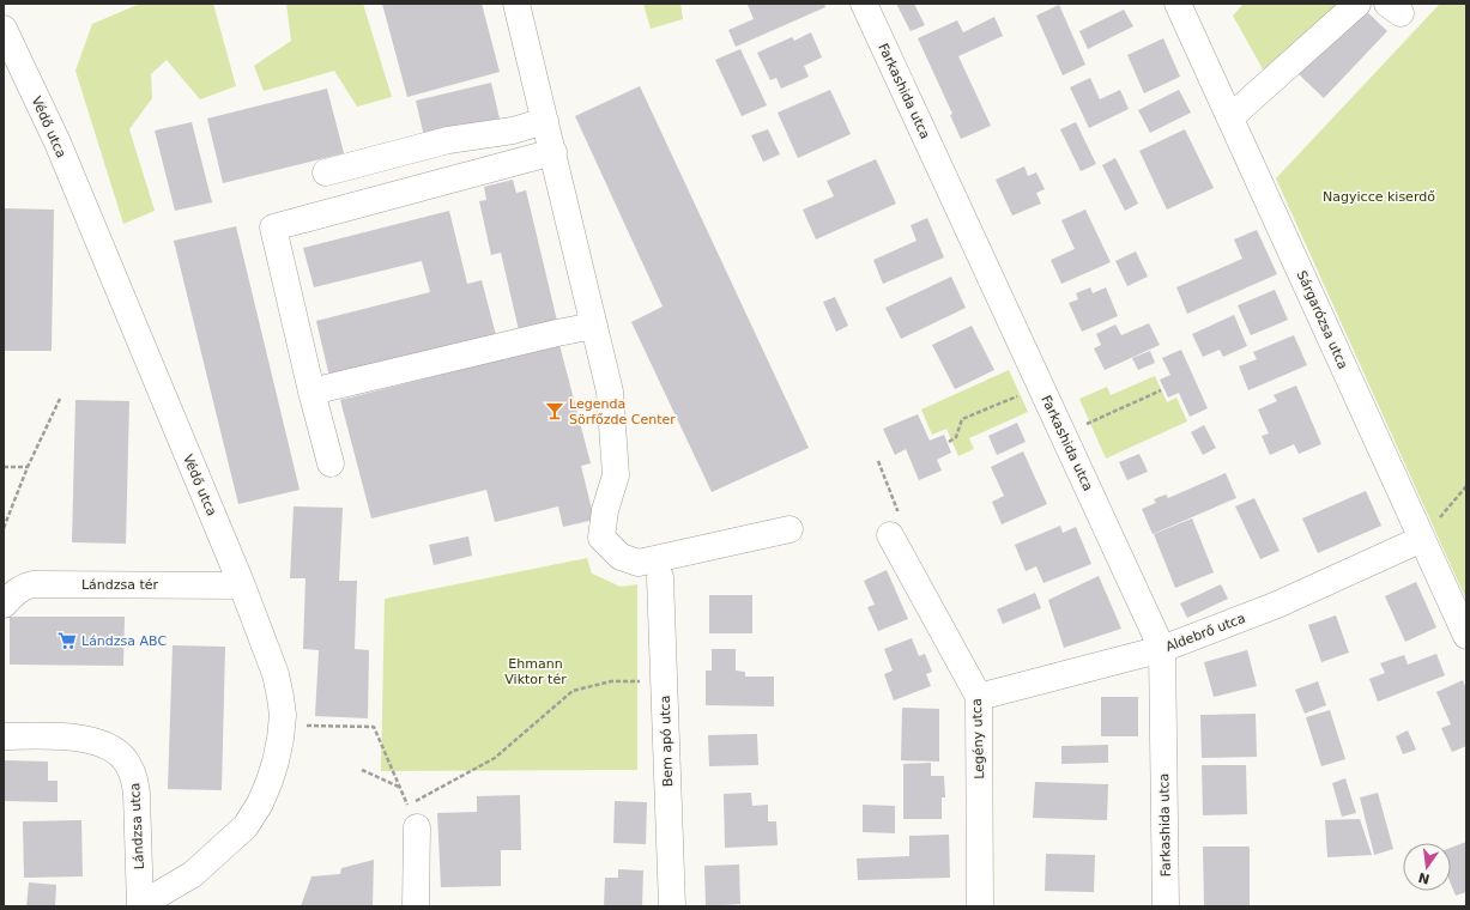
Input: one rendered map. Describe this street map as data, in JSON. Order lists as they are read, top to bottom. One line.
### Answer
{"streets":{"street":["Farkashida utca","Védő utca","Sárgarózsa utca","Lándzsa tér","Aldebrő utca","Legény utca","Bem apó utca","Lándzsa utca"]},"crossings":[["Farkashida utca","Aldebrő utca"],["Védő utca","Lándzsa tér"],["Védő utca","Lándzsa utca"],["Sárgarózsa utca","Aldebrő utca"],["Aldebrő utca","Legény utca"]],"parks":["Nagyicce kiserdő","Ehmann Viktor tér"],"places":{"bar":["Legenda Sörfőzde Center"],"supermarket":["Lándzsa ABC"]},"north":"bottom"}
